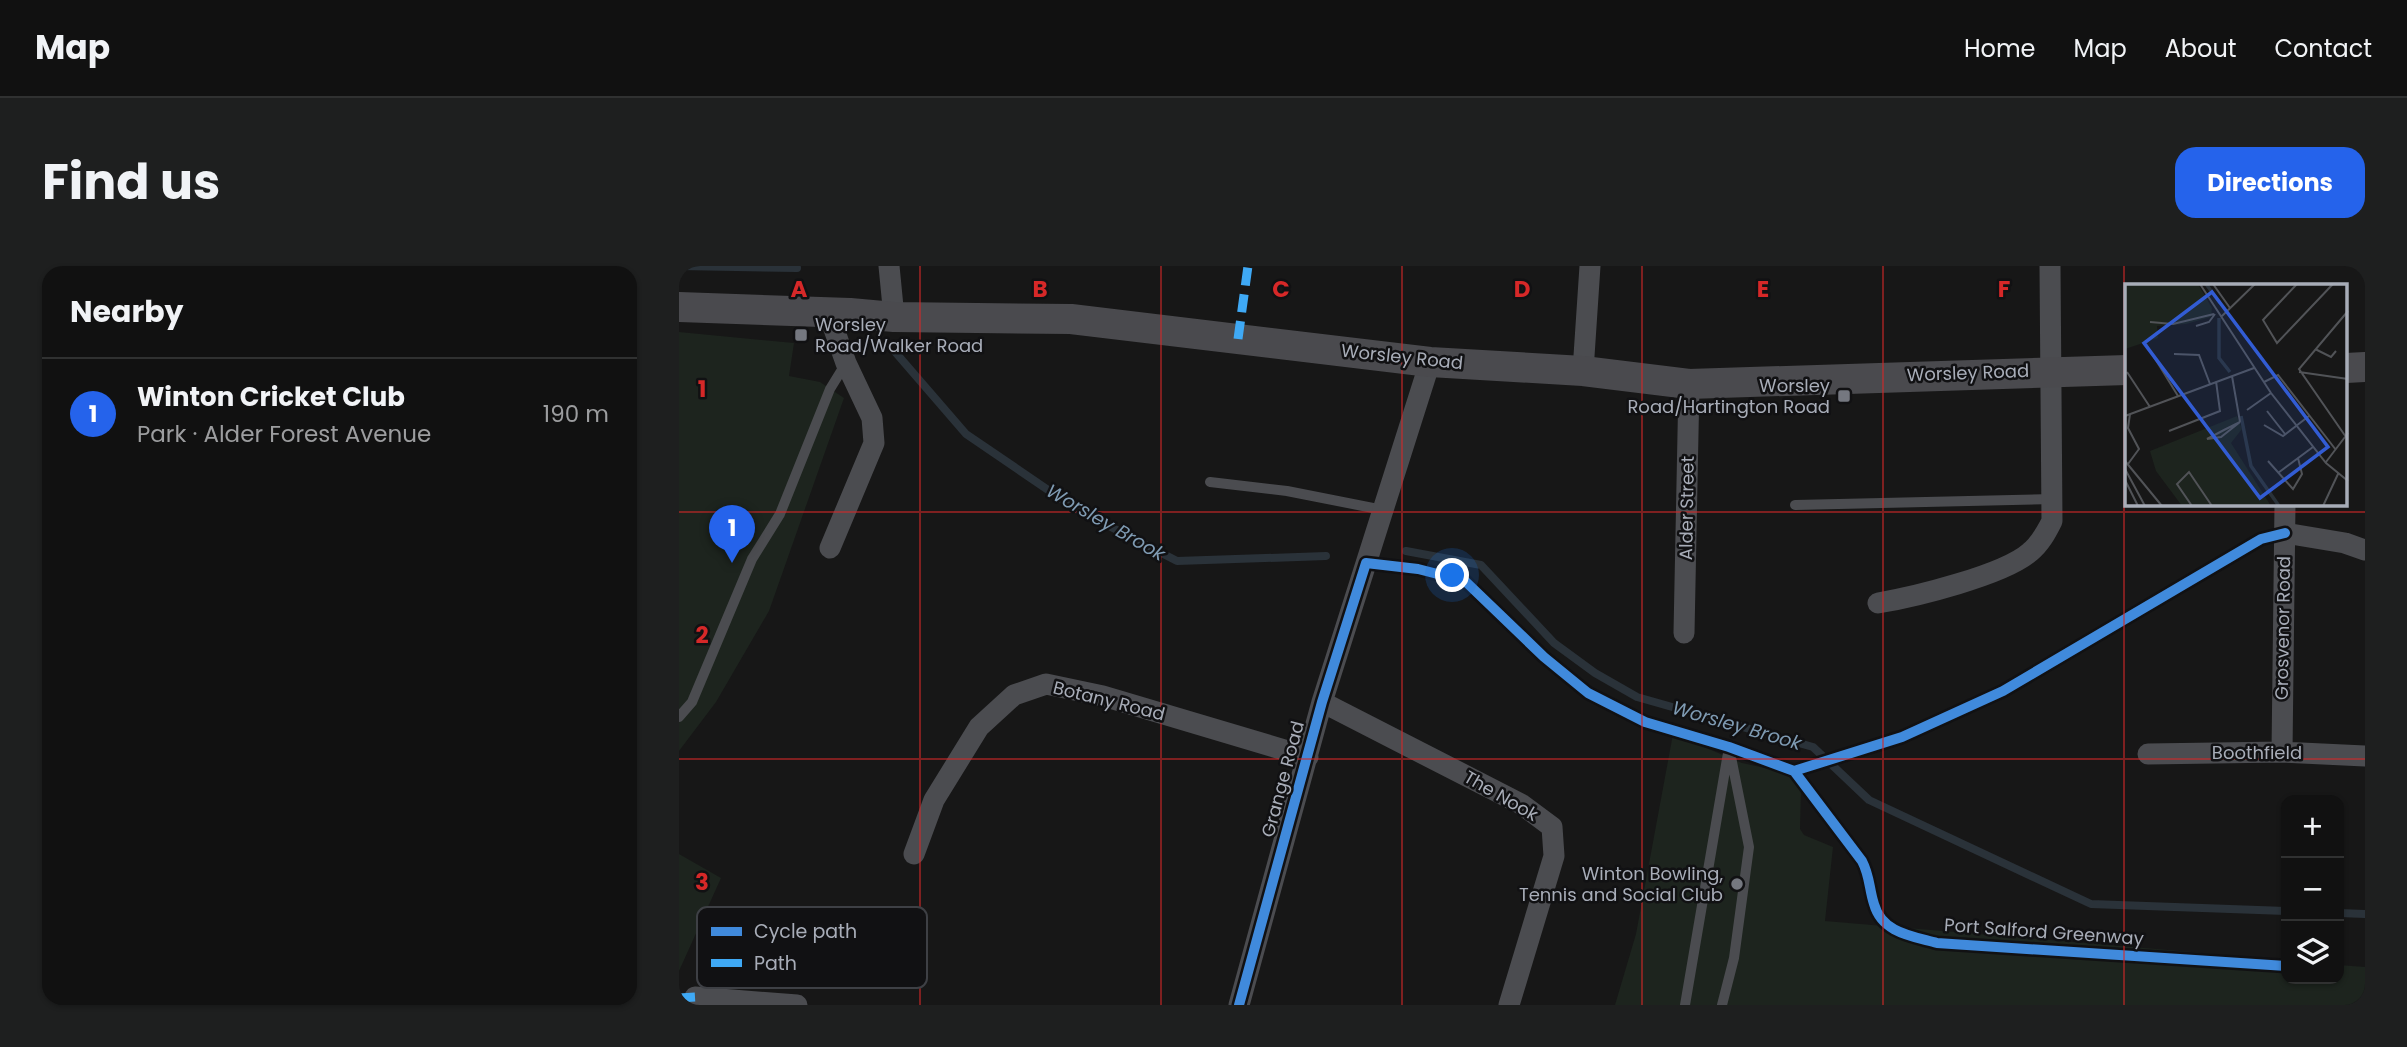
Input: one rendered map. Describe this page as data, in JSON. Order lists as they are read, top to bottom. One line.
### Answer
{"streets":{"main road":["Worsley Road"],"street":["Alder Street","Grosvenor Road","Botany Road","Boothfield","Grange Road","The Nook"],"cycle path":["Port Salford Greenway"]},"crossings":[["Worsley Road","Alder Street"],["Worsley Road","Grange Road"],["Grosvenor Road","Boothfield"],["Botany Road","Grange Road"],["Grange Road","The Nook"]],"water":["Worsley Brook"],"places":{"transit":["Worsley Road/Walker Road","Worsley Road/Hartington Road"],"other":["Winton Bowling, Tennis and Social Club"]},"legend":["Cycle path","Path"],"page":{"header":"Map","nav":["Home","Map","About","Contact"],"title":"Find us","buttons":"Directions","heading":"Nearby","list":[{"mark":"1","name":"Winton Cricket Club","note":"Park · Alder Forest Avenue","value":"190 m"}],"pins":"1","map_buttons":["+","−"]},"grid":{"columns":["A","B","C","D","E","F"],"rows":["1","2","3"]}}
